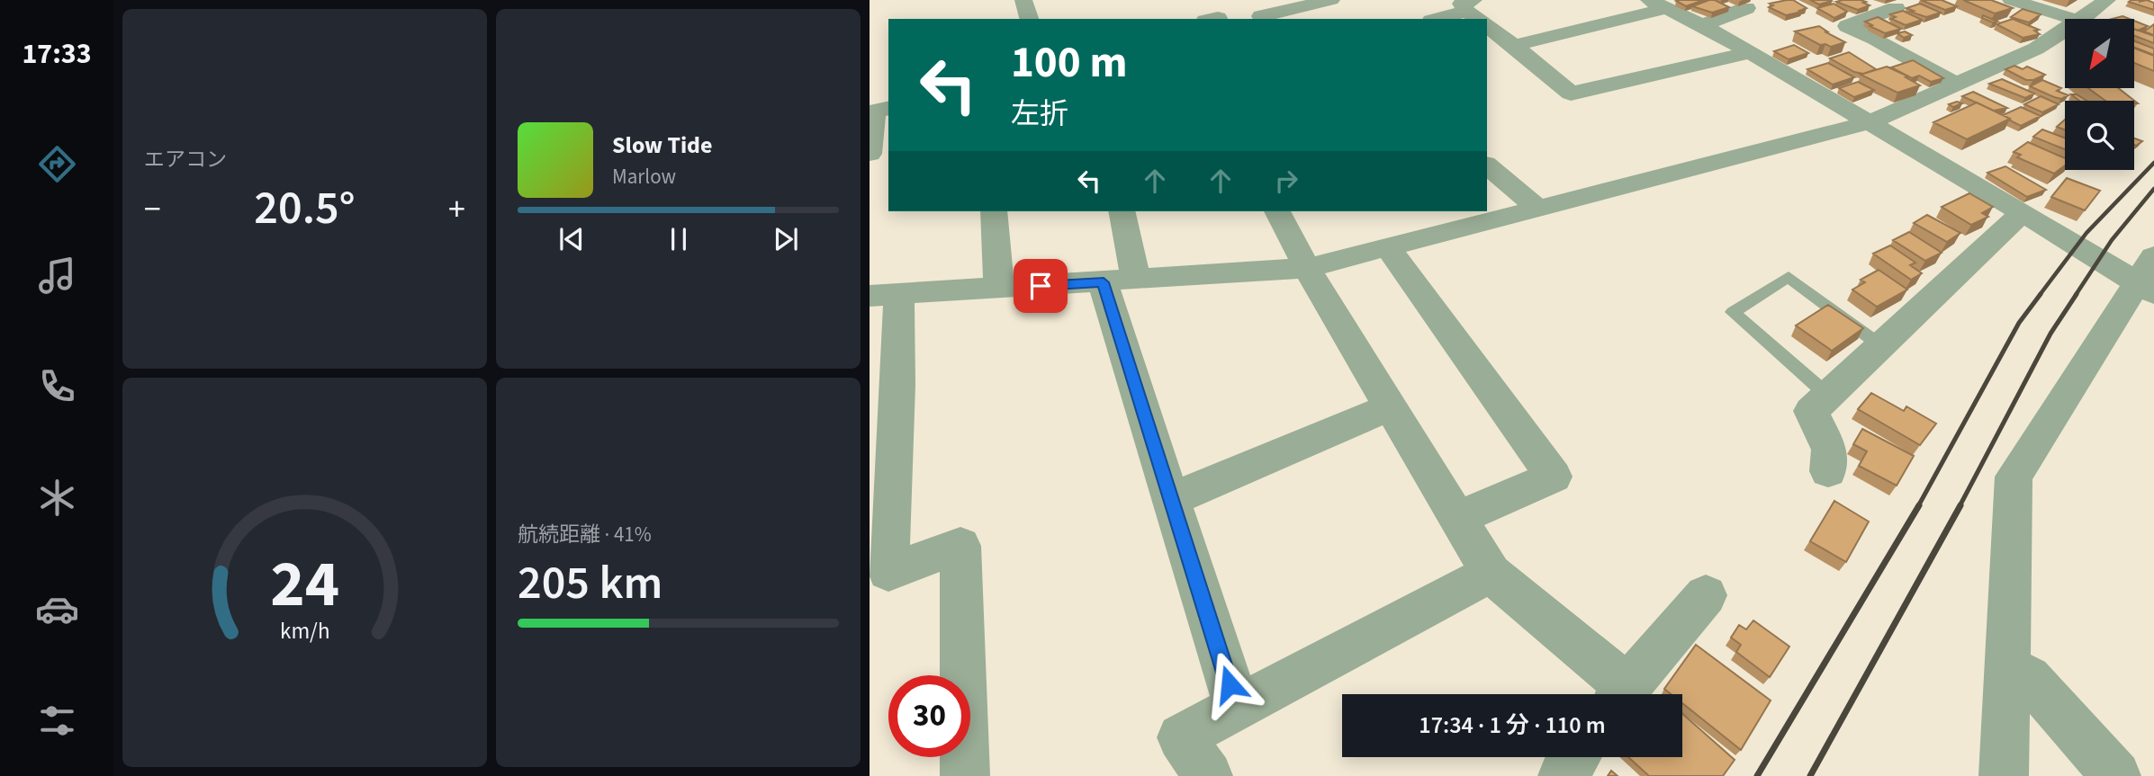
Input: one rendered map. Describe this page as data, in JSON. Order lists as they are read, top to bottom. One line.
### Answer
{"north":"bottom left","page":{"tabs":"17:33","tile":["エアコン",["航続距離 · 41%","205 km"]],"turn":["100 m","左折"],"song":["Slow Tide","Marlow"],"heat":["−","20.5°","+"],"limit":"30","trip":"17:34 · 1 分 · 110 m","gauge":["24","km/h"]}}
